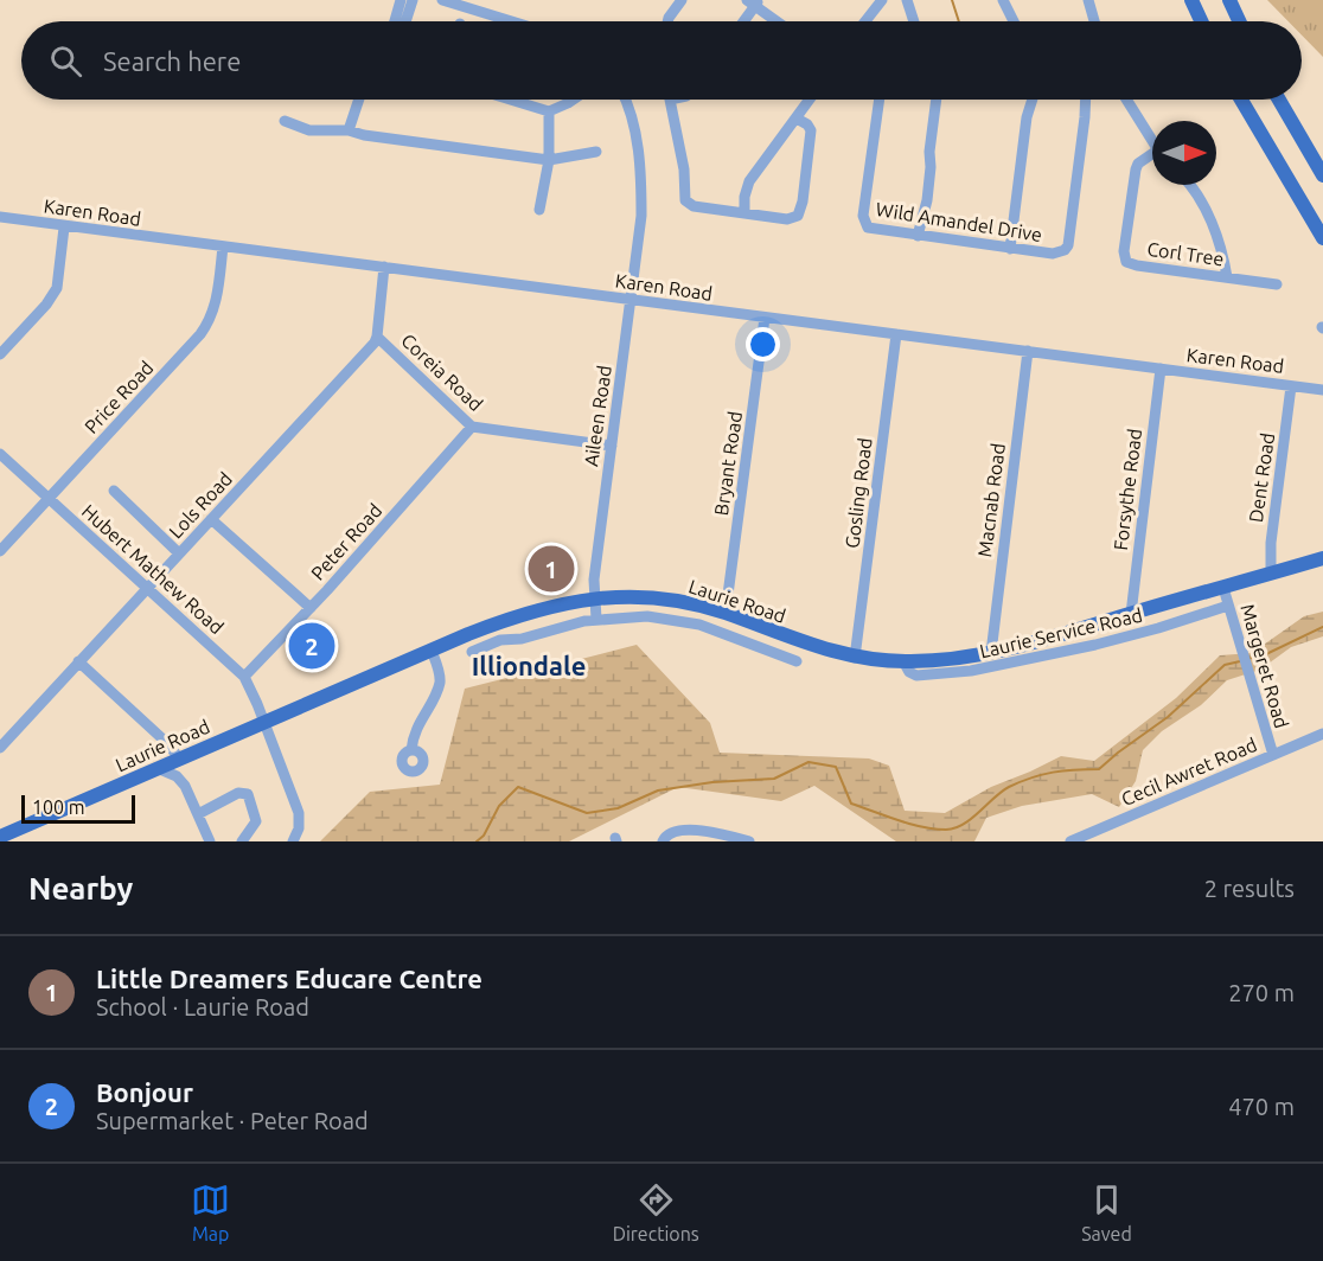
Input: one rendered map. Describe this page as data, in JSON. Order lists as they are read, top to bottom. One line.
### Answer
{"streets":{"main road":["Laurie Road"],"street":["Karen Road","Wild Amandel Drive","Corl Tree","Coreia Road","Price Road","Aileen Road","Bryant Road","Dent Road","Forsythe Road","Gosling Road","Macnab Road","Lols Road","Peter Road","Hubert Mathew Road","Laurie Service Road","Margeret Road","Cecil Awret Road"]},"crossings":[["Karen Road","Price Road"],["Karen Road","Aileen Road"],["Karen Road","Bryant Road"],["Karen Road","Dent Road"],["Karen Road","Forsythe Road"],["Karen Road","Gosling Road"],["Karen Road","Macnab Road"],["Coreia Road","Aileen Road"],["Coreia Road","Lols Road"],["Coreia Road","Peter Road"],["Price Road","Hubert Mathew Road"],["Aileen Road","Laurie Road"],["Bryant Road","Laurie Road"],["Dent Road","Laurie Road"],["Forsythe Road","Laurie Road"],["Gosling Road","Laurie Road"],["Macnab Road","Laurie Road"],["Lols Road","Hubert Mathew Road"],["Peter Road","Hubert Mathew Road"],["Hubert Mathew Road","Laurie Road"],["Laurie Road","Laurie Service Road"],["Laurie Road","Margeret Road"],["Laurie Service Road","Margeret Road"],["Margeret Road","Cecil Awret Road"]],"districts":["Illiondale"],"scale_bar":"100 m","north":"right","page":{"search":"Search here","pins":["1","2"],"scale":"100 m","heading":["Nearby","2 results"],"list":[{"mark":"1","name":"Little Dreamers Educare Centre","note":"School · Laurie Road","value":"270 m"},{"mark":"2","name":"Bonjour","note":"Supermarket · Peter Road","value":"470 m"}],"nav":["Map","Directions","Saved"]}}
